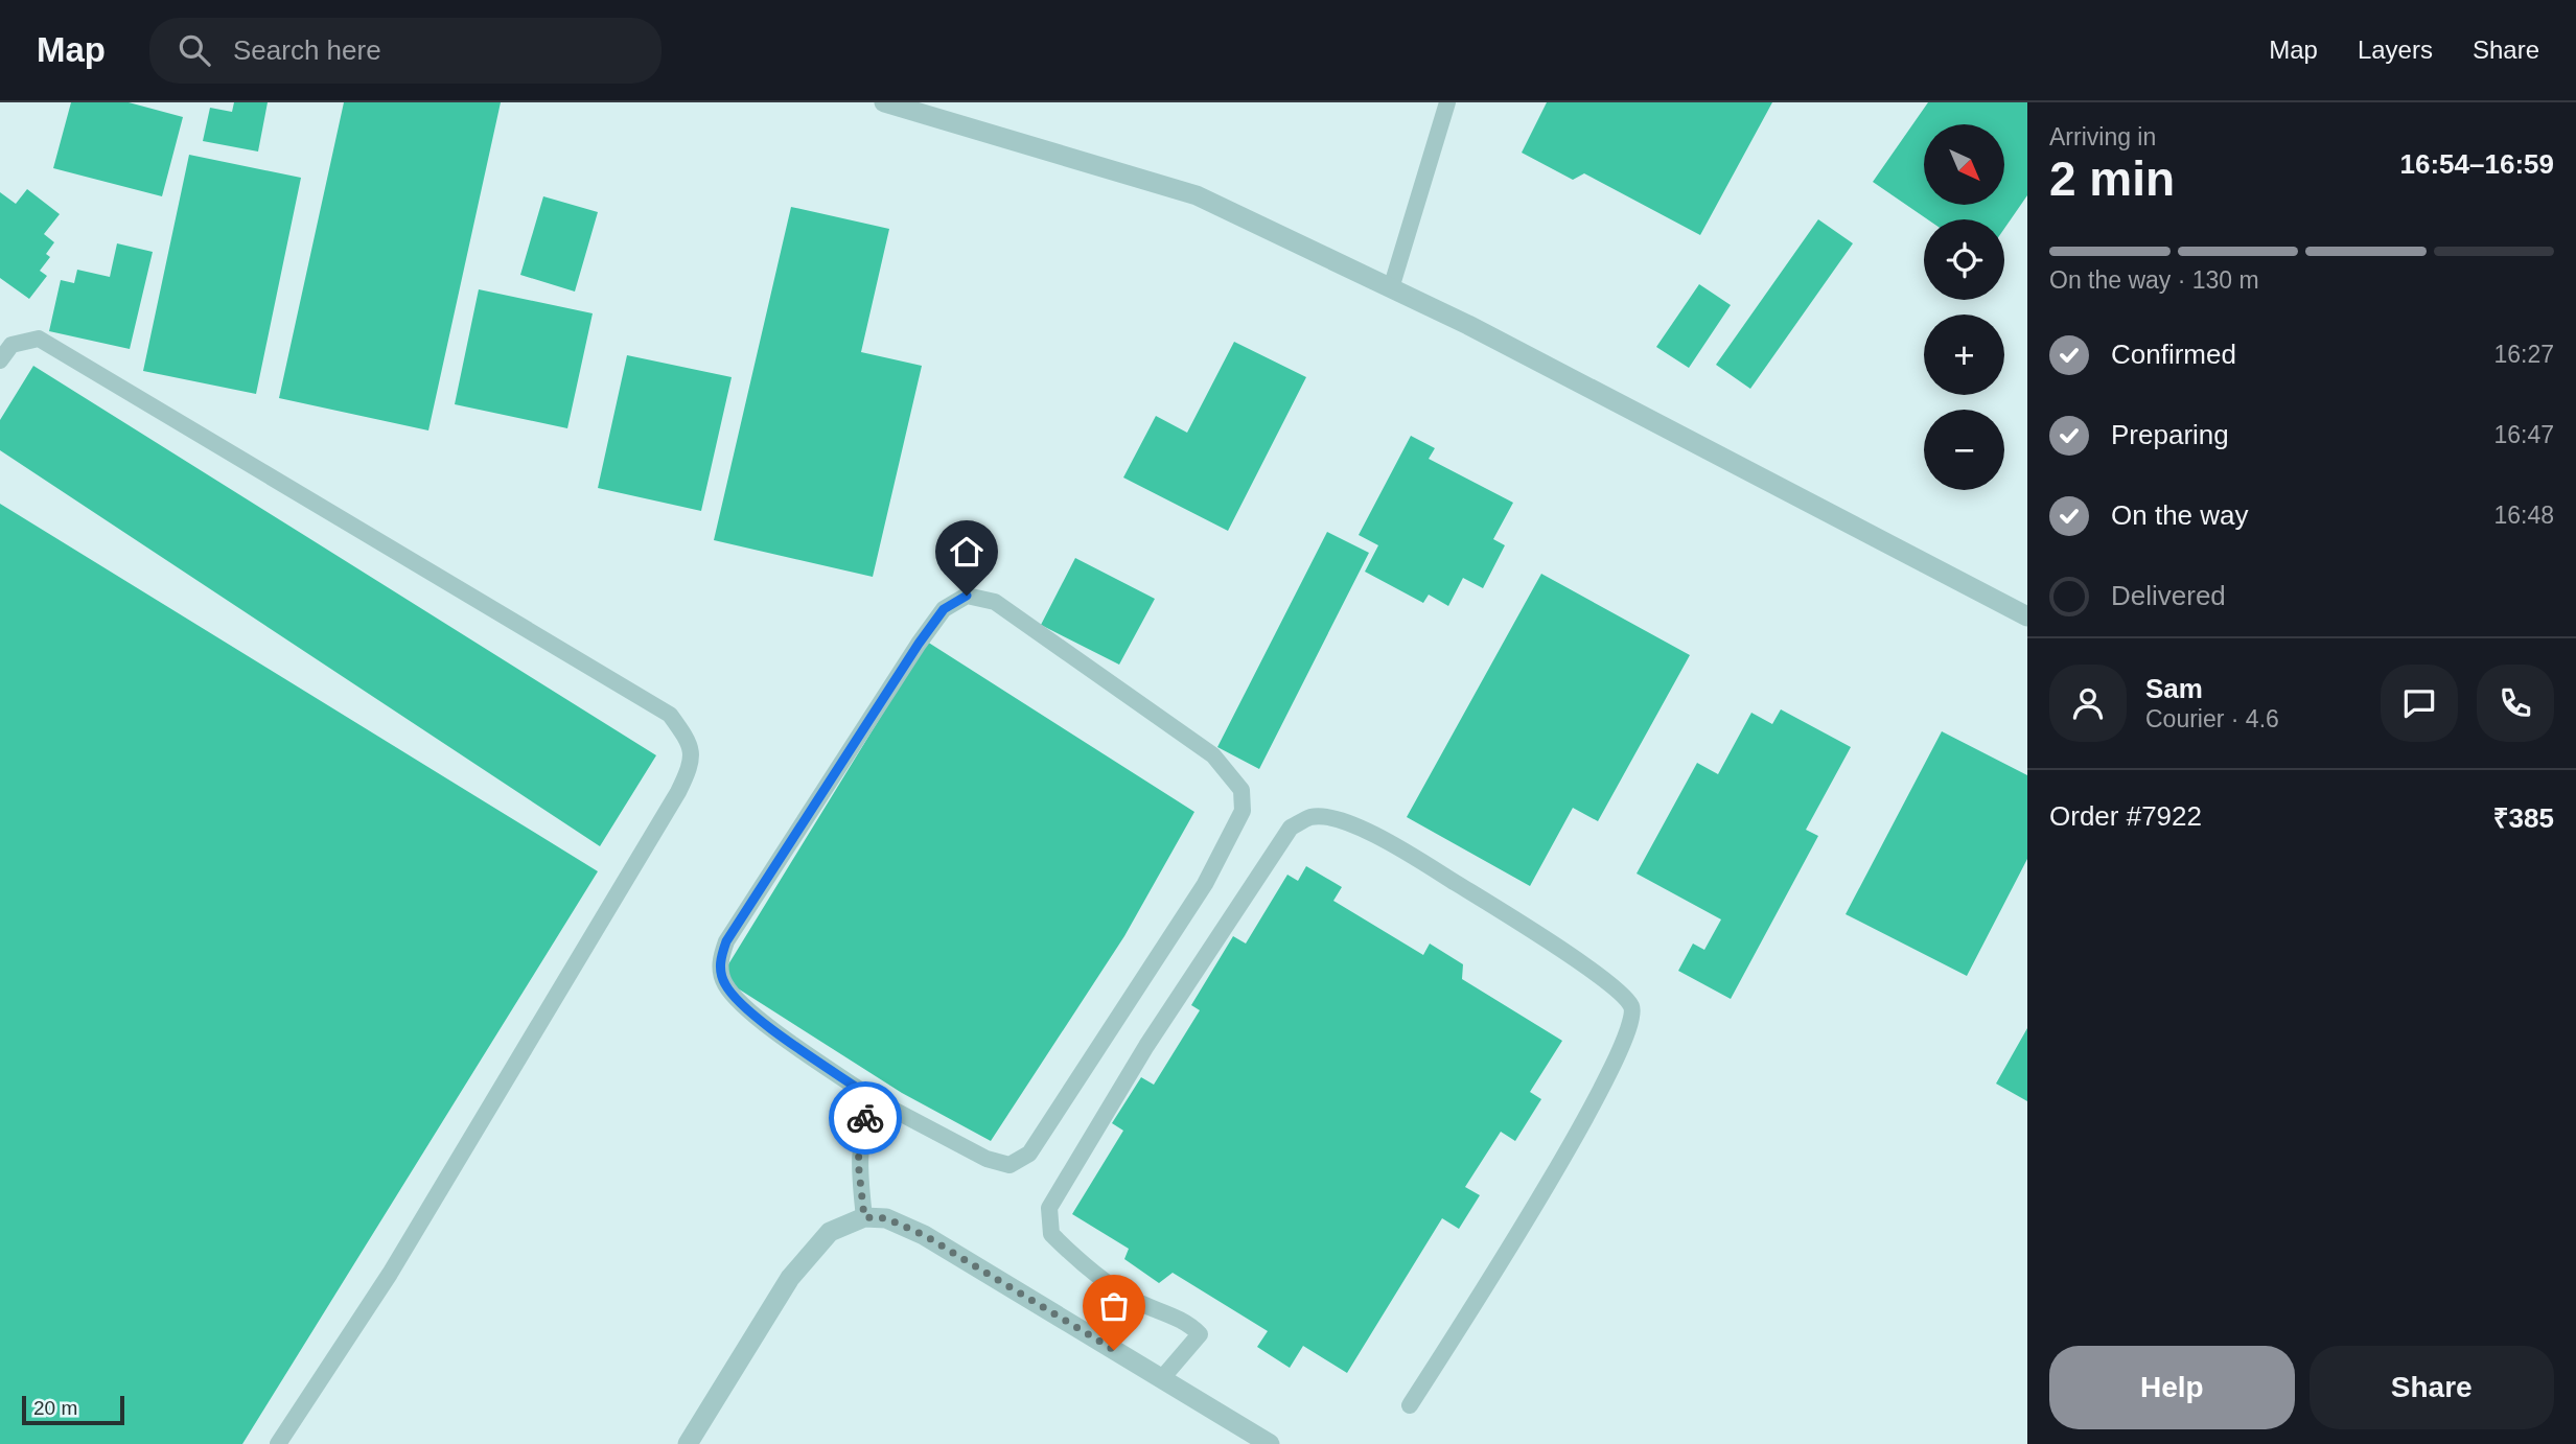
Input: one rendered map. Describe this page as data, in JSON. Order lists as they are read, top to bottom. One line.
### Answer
{"scale_bar":"20 m","north":"bottom right","page":{"header":"Map","search":"Search here","nav":["Map","Layers","Share"],"heading":["2 min","Arriving in","16:54–16:59"],"panel":["Sam","Courier · 4.6","Order #7922","₹385"],"map_buttons":["+","−"],"bar":"On the way · 130 m","list":[["Confirmed","16:27"],["Preparing","16:47"],["On the way","16:48"],"Delivered"],"buttons":["Help","Share"],"scale":"20 m"}}
